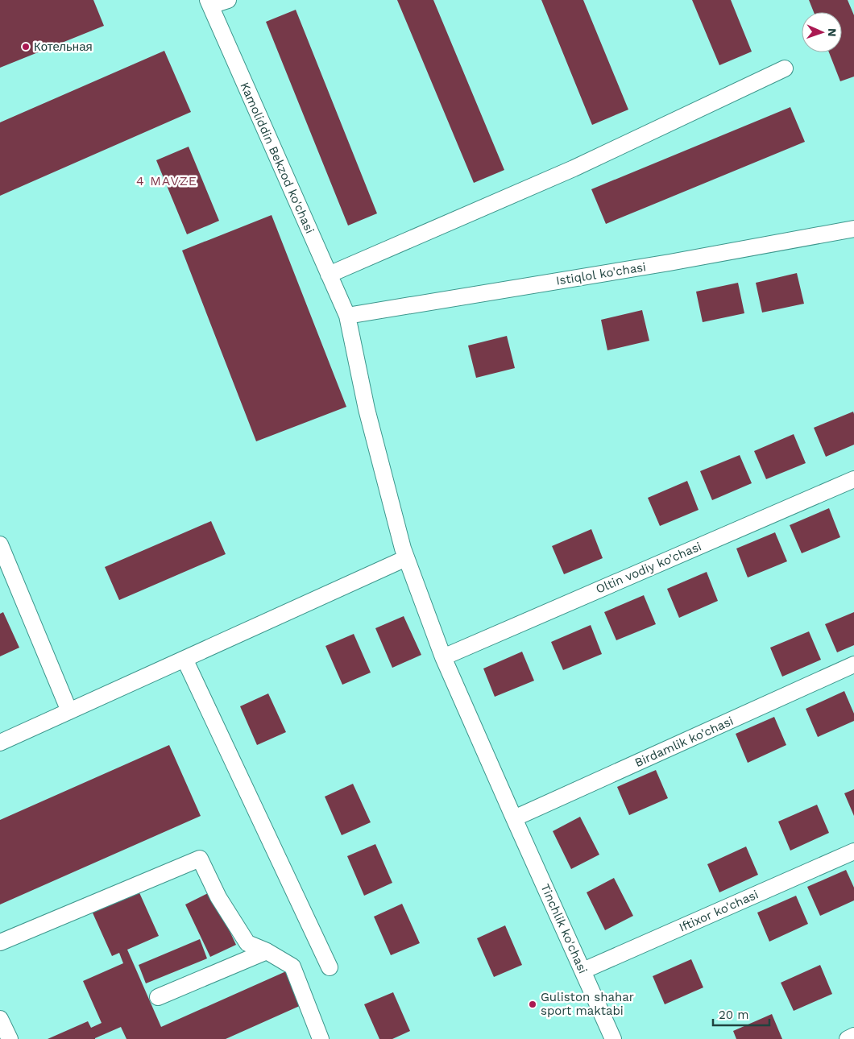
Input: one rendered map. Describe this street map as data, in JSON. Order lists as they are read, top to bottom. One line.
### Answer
{"streets":{"street":["Kamoliddin Bekzod ko'chasi","Istiqlol ko'chasi","Oltin vodiy ko'chasi","Birdamlik ko'chasi","Iftixor ko'chasi","Tinchlik ko'chasi"]},"crossings":[["Kamoliddin Bekzod ko'chasi","Istiqlol ko'chasi"],["Kamoliddin Bekzod ko'chasi","Tinchlik ko'chasi"],["Oltin vodiy ko'chasi","Tinchlik ko'chasi"],["Birdamlik ko'chasi","Tinchlik ko'chasi"],["Iftixor ko'chasi","Tinchlik ko'chasi"]],"districts":["4 MAVZE"],"places":["Котельная","Guliston shahar sport maktabi"],"scale_bar":"20 m","north":"right"}
